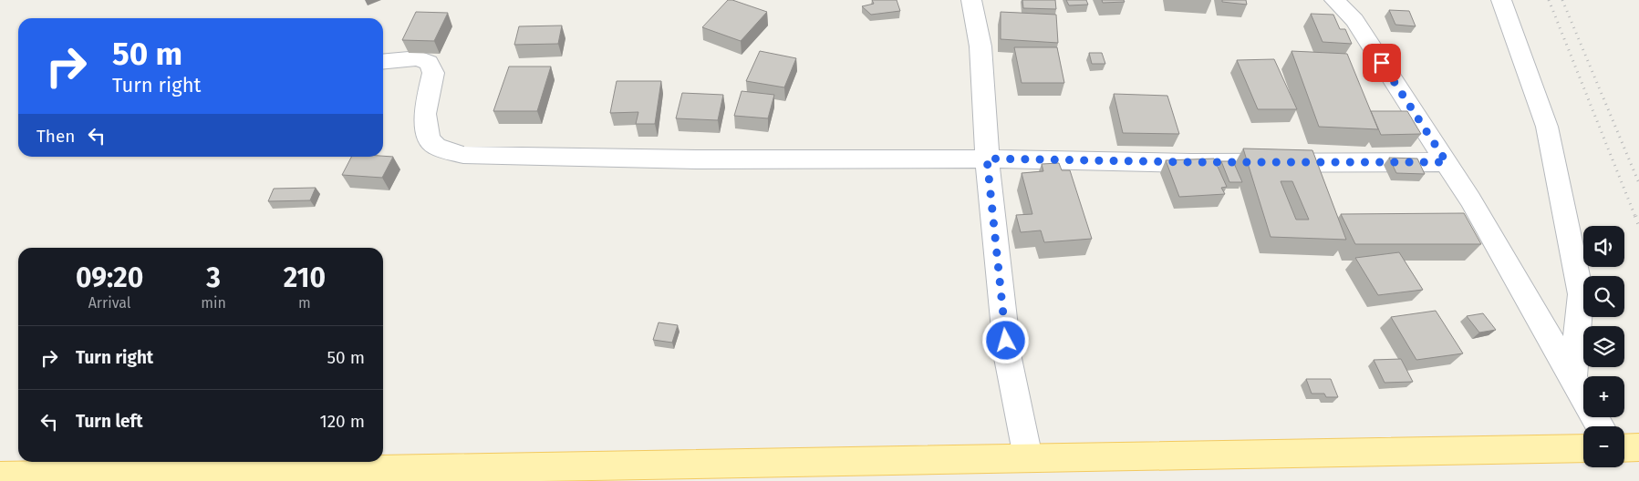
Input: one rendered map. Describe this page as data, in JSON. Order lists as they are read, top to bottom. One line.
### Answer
{"page":{"turn":["50 m","Turn right"],"then":"Then","map_buttons":["+","−"],"eta":["09:20","Arrival","3","min","210","m"],"list":[{"name":"Turn right","value":"50 m"},{"name":"Turn left","value":"120 m"}]}}
